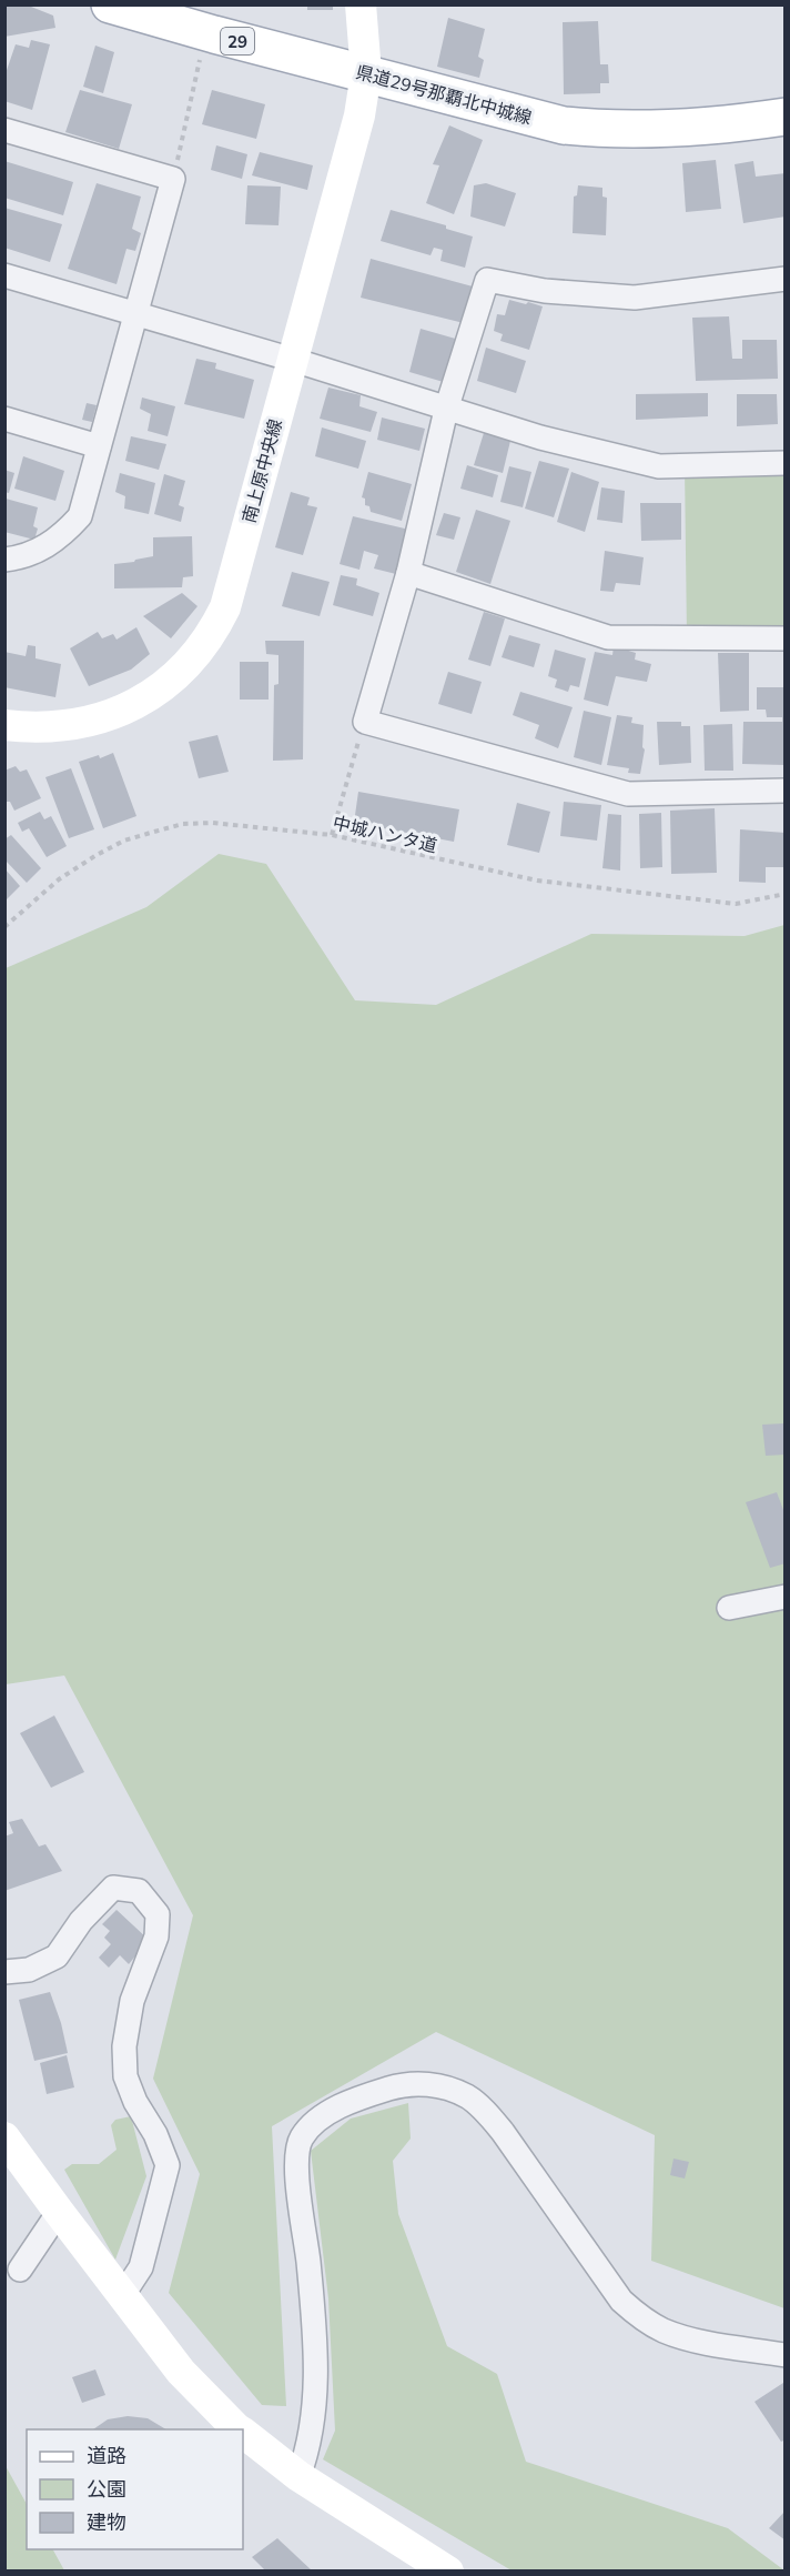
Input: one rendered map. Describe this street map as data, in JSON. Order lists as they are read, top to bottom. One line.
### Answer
{"streets":{"main road":["29","県道29号那覇北中城線"],"street":["南上原中央線"],"path":["中城ハンタ道"]},"crossings":[["県道29号那覇北中城線","南上原中央線"]],"legend":["道路","公園","建物"]}
